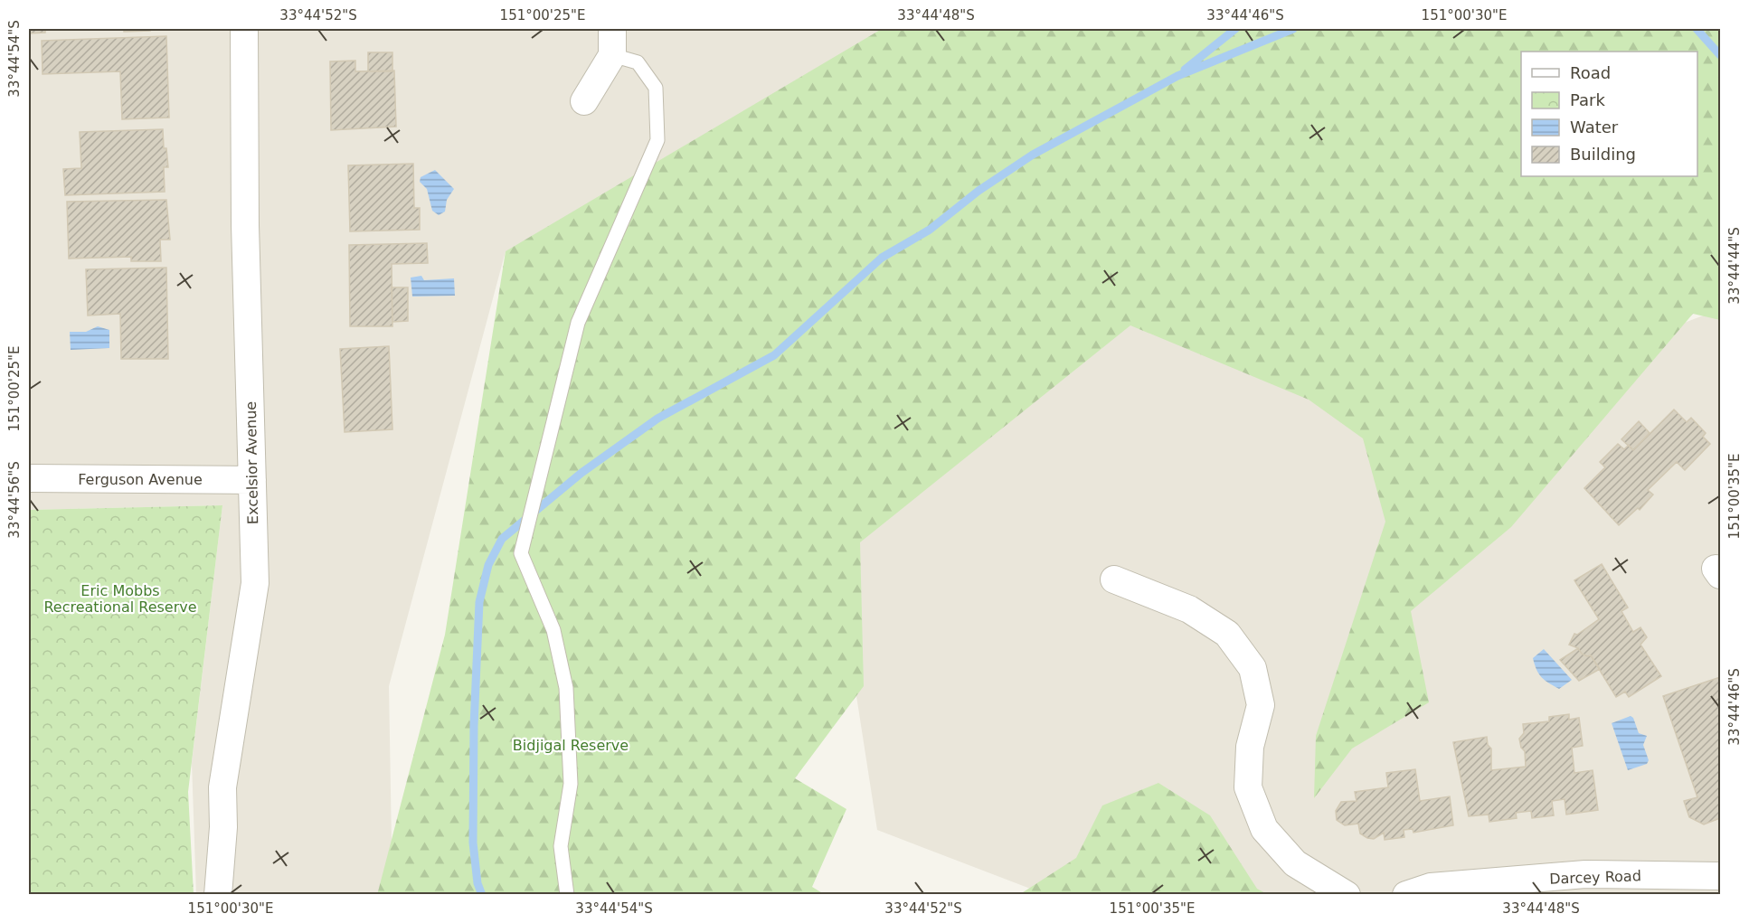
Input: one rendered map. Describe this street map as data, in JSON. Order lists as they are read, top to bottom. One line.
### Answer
{"streets":{"street":["Excelsior Avenue","Ferguson Avenue","Darcey Road"]},"crossings":[["Excelsior Avenue","Ferguson Avenue"]],"parks":["Eric Mobbs Recreational Reserve","Bidjigal Reserve"],"legend":["Road","Park","Water","Building"],"coordinates":["33°44'52\"S","151°00'25\"E","33°44'48\"S","33°44'46\"S","151°00'30\"E","33°44'54\"S","33°44'44\"S","151°00'35\"E","33°44'56\"S"]}
